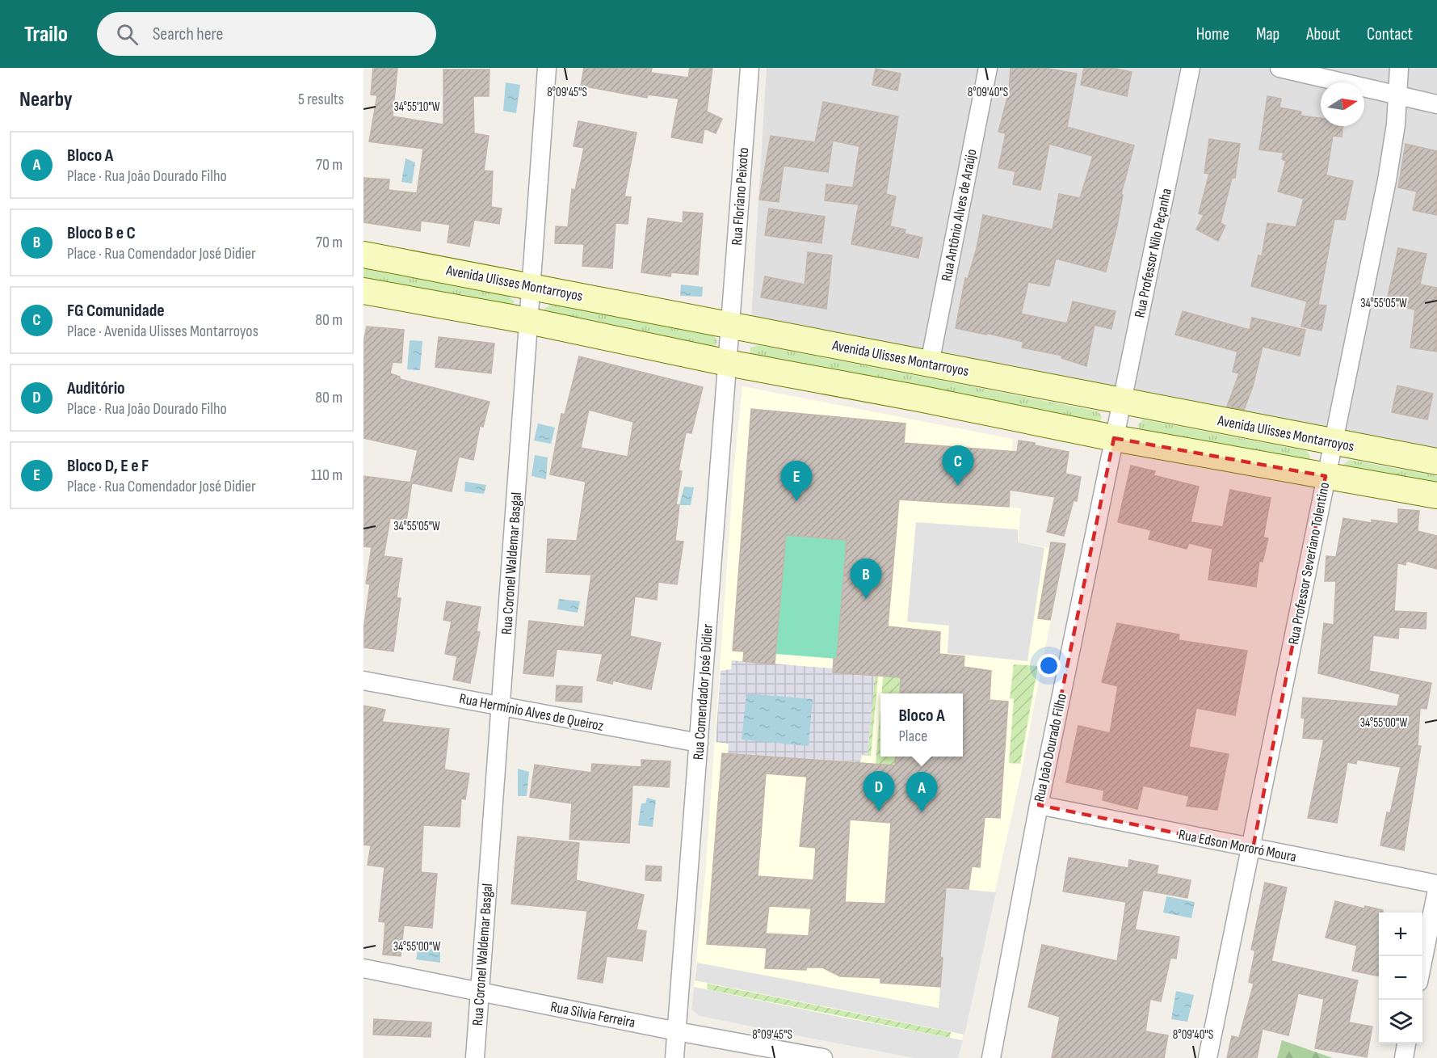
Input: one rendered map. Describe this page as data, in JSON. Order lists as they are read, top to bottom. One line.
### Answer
{"streets":{"main road":["Avenida Ulisses Montarroyos"],"street":["Rua Floriano Peixoto","Rua Antônio Alves de Araújo","Rua Professor Nilo Peçanha","Rua Coronel Waldemar Basgal","Rua Professor Severiano Tolentino","Rua Comendador José Didier","Rua Hermínio Alves de Queiroz","Rua João Dourado Filho","Rua Edson Mororó Moura","Rua Silvia Ferreira"]},"crossings":[["Rua Floriano Peixoto","Avenida Ulisses Montarroyos"],["Rua Floriano Peixoto","Rua Comendador José Didier"],["Rua Antônio Alves de Araújo","Avenida Ulisses Montarroyos"],["Rua Professor Nilo Peçanha","Avenida Ulisses Montarroyos"],["Rua Professor Nilo Peçanha","Rua João Dourado Filho"],["Avenida Ulisses Montarroyos","Rua Coronel Waldemar Basgal"],["Avenida Ulisses Montarroyos","Rua Professor Severiano Tolentino"],["Avenida Ulisses Montarroyos","Rua Comendador José Didier"],["Rua Coronel Waldemar Basgal","Rua Hermínio Alves de Queiroz"],["Rua Coronel Waldemar Basgal","Rua Silvia Ferreira"],["Rua Professor Severiano Tolentino","Rua Edson Mororó Moura"],["Rua Comendador José Didier","Rua Hermínio Alves de Queiroz"],["Rua Comendador José Didier","Rua Silvia Ferreira"],["Rua João Dourado Filho","Rua Edson Mororó Moura"]],"north":"right","page":{"header":"Trailo","search":"Search here","nav":["Home","Map","About","Contact"],"heading":["Nearby","5 results"],"list":[{"mark":"A","name":"Bloco A","note":"Place · Rua João Dourado Filho","value":"70 m"},{"mark":"B","name":"Bloco B e C","note":"Place · Rua Comendador José Didier","value":"70 m"},{"mark":"C","name":"FG Comunidade","note":"Place · Avenida Ulisses Montarroyos","value":"80 m"},{"mark":"D","name":"Auditório","note":"Place · Rua João Dourado Filho","value":"80 m"},{"mark":"E","name":"Bloco D, E e F","note":"Place · Rua Comendador José Didier","value":"110 m"}],"pins":["C","E","B","D","A"],"popup":["Bloco A","Place"],"map_buttons":["+","−"]},"coordinates":["8°09'45\"S","8°09'40\"S","34°55'10\"W","34°55'05\"W","34°55'00\"W"]}
